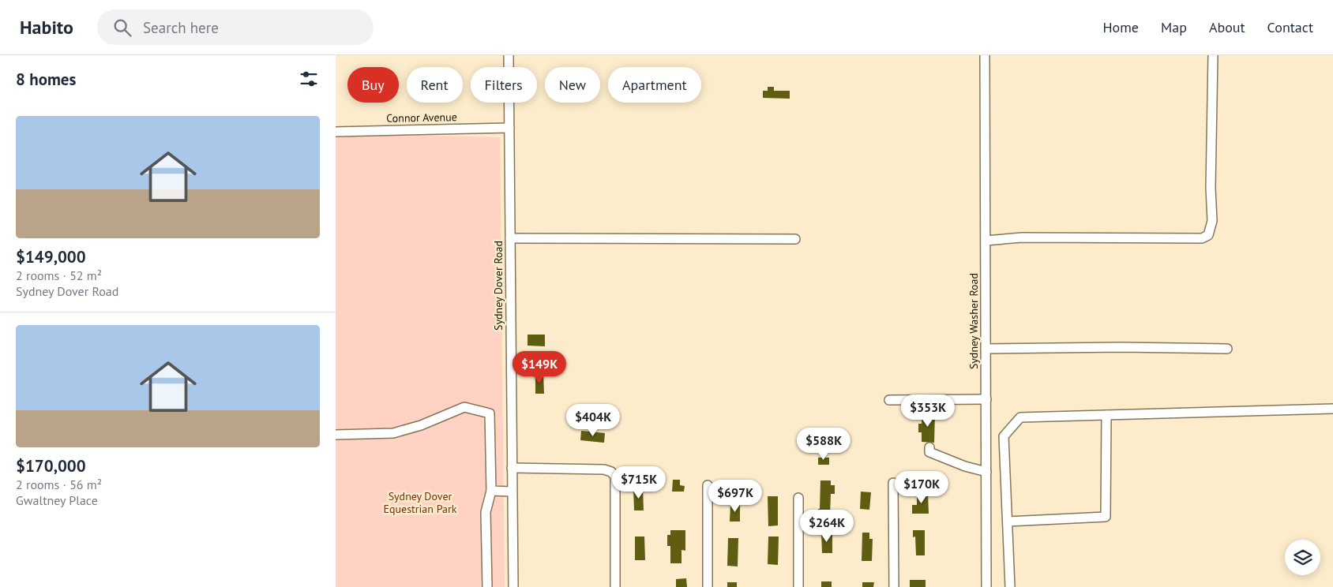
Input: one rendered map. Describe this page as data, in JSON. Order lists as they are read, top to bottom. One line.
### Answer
{"streets":{"street":["Connor Avenue","Sydney Dover Road","Sydney Washer Road"]},"crossings":[["Connor Avenue","Sydney Dover Road"]],"parks":["Sydney Dover Equestrian Park"],"page":{"header":"Habito","search":"Search here","nav":["Home","Map","About","Contact"],"heading":"8 homes","chip":["Buy","Rent","Filters","New","Apartment"],"list":[{"name":"$149,000","note":"2 rooms · 52 m² · Sydney Dover Road"},{"name":"$170,000","note":"2 rooms · 56 m² · Gwaltney Place"}],"price":["$149K","$353K","$404K","$588K","$715K","$170K","$697K","$264K"]}}
